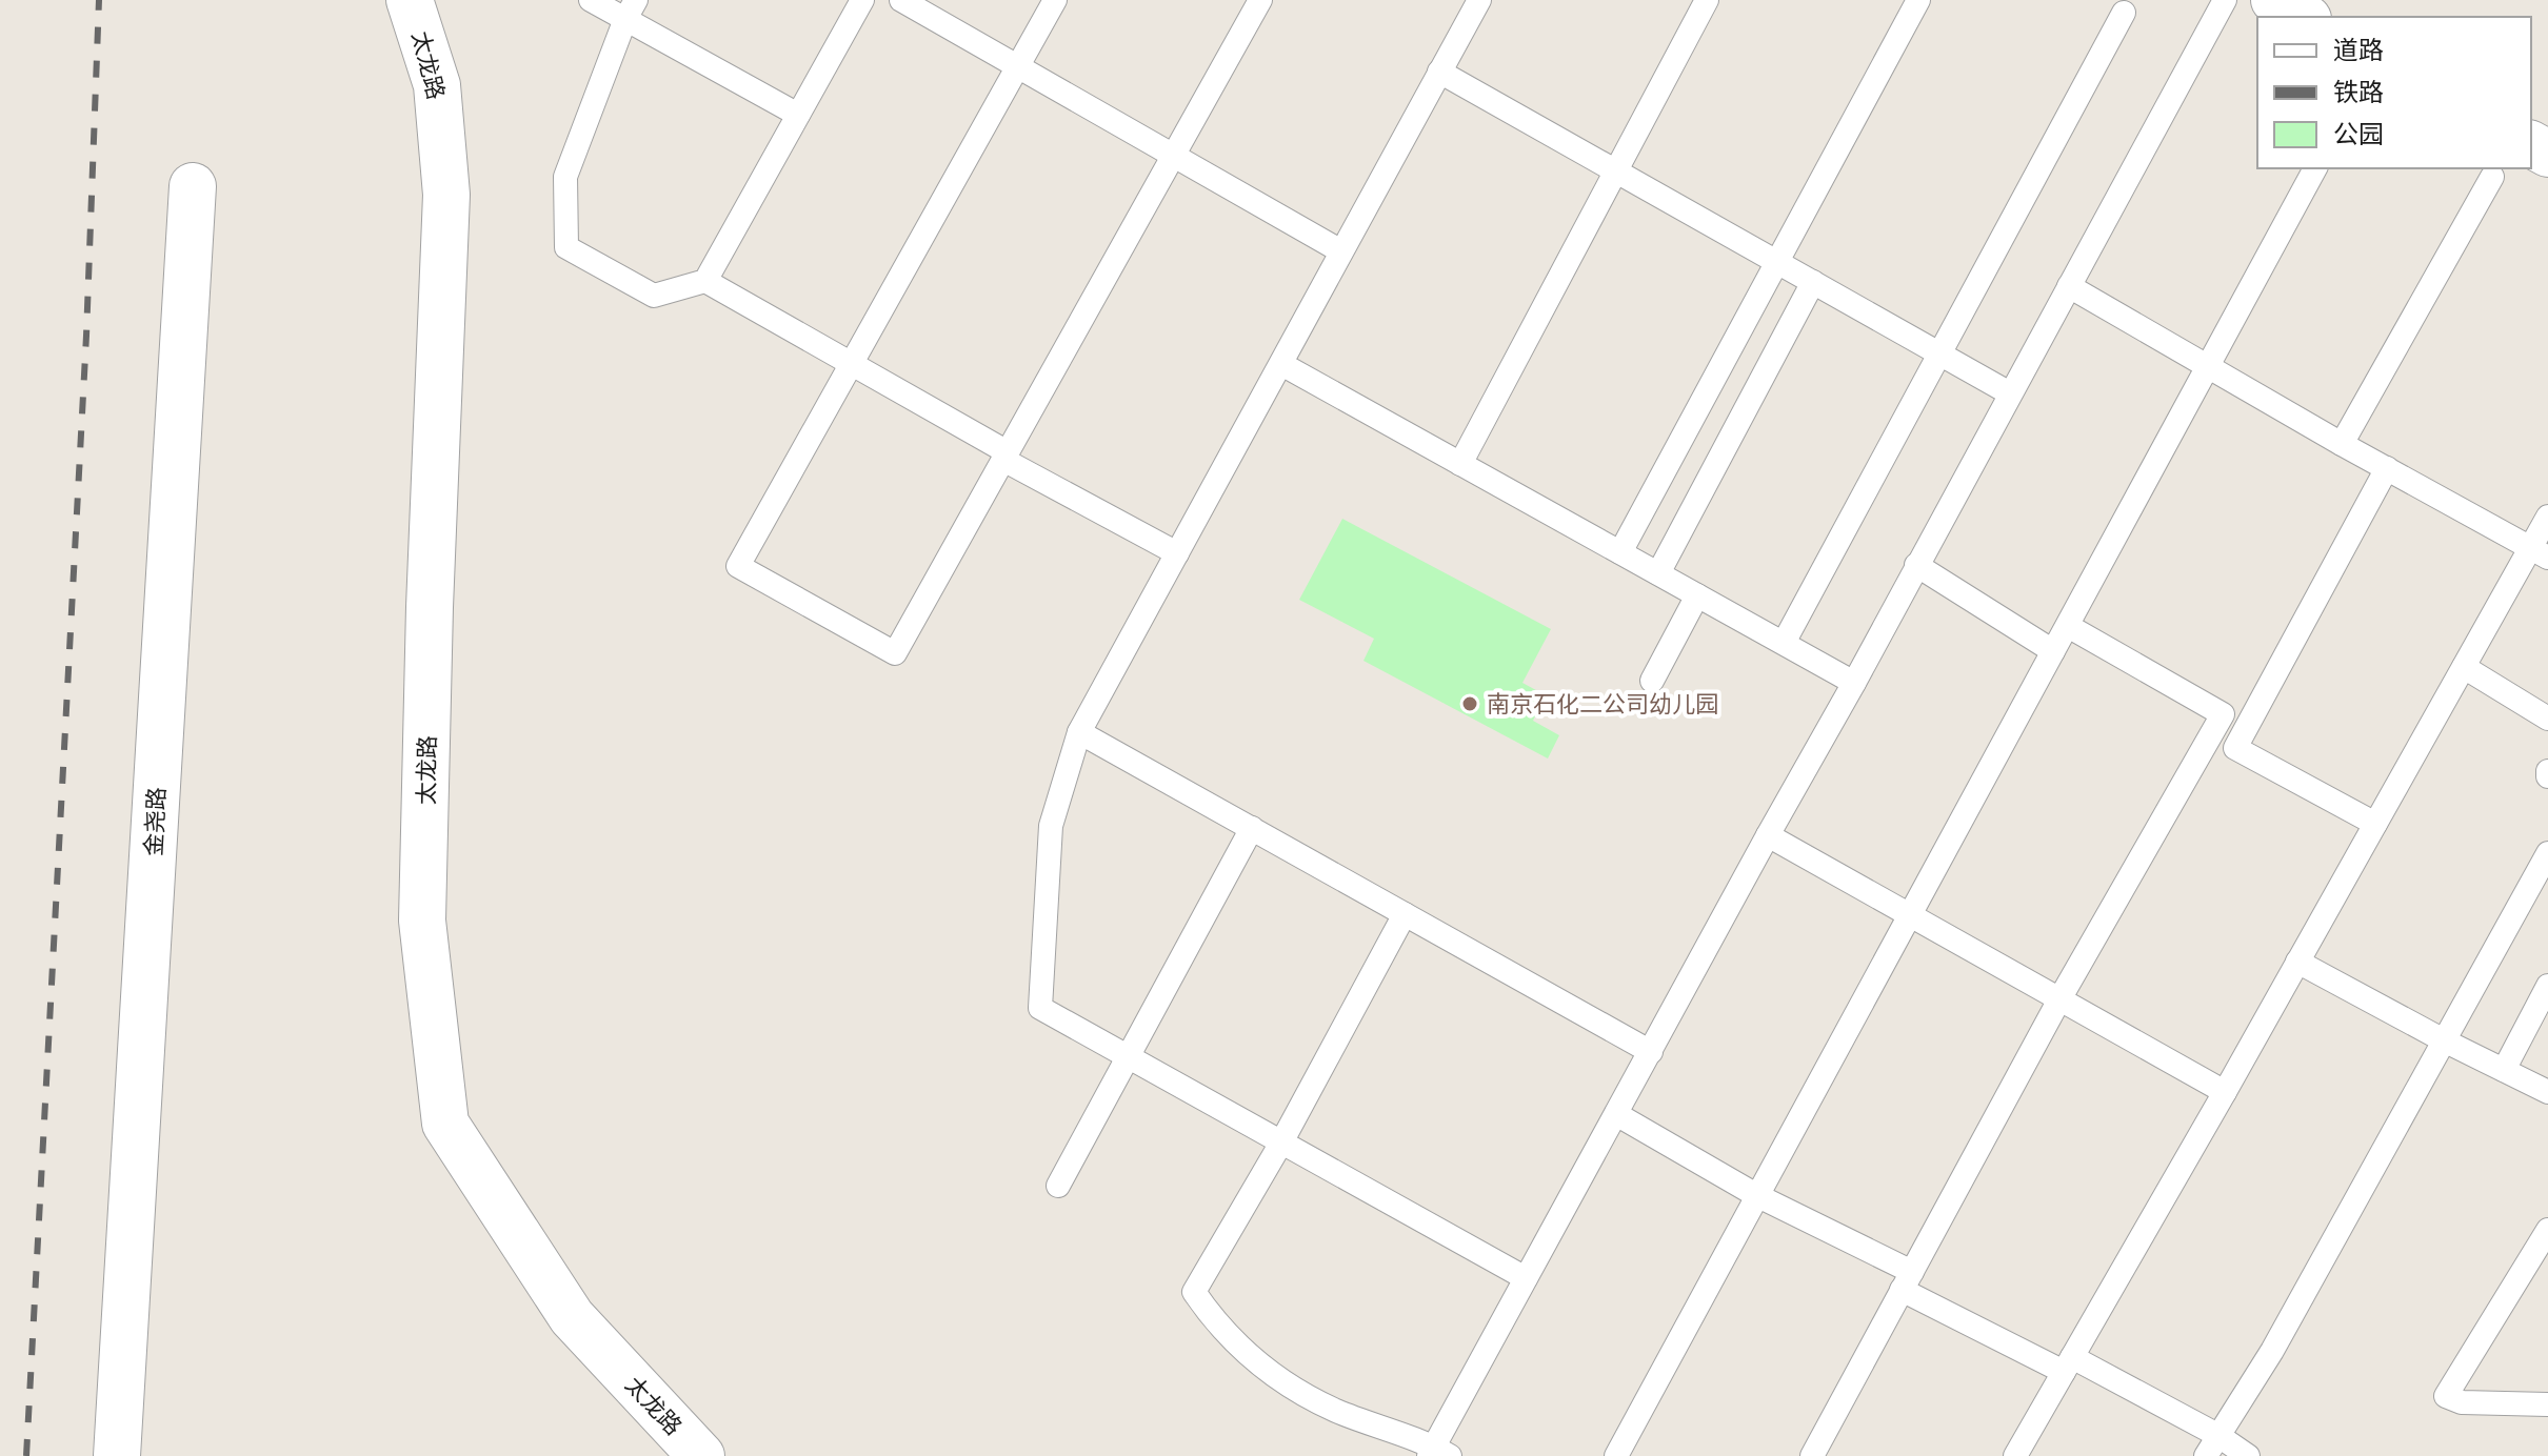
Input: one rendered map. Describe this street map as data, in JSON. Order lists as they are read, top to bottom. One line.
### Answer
{"streets":{"street":["太龙路","金尧路"]},"places":["南京石化二公司幼儿园"],"legend":["道路","铁路","公园"]}
